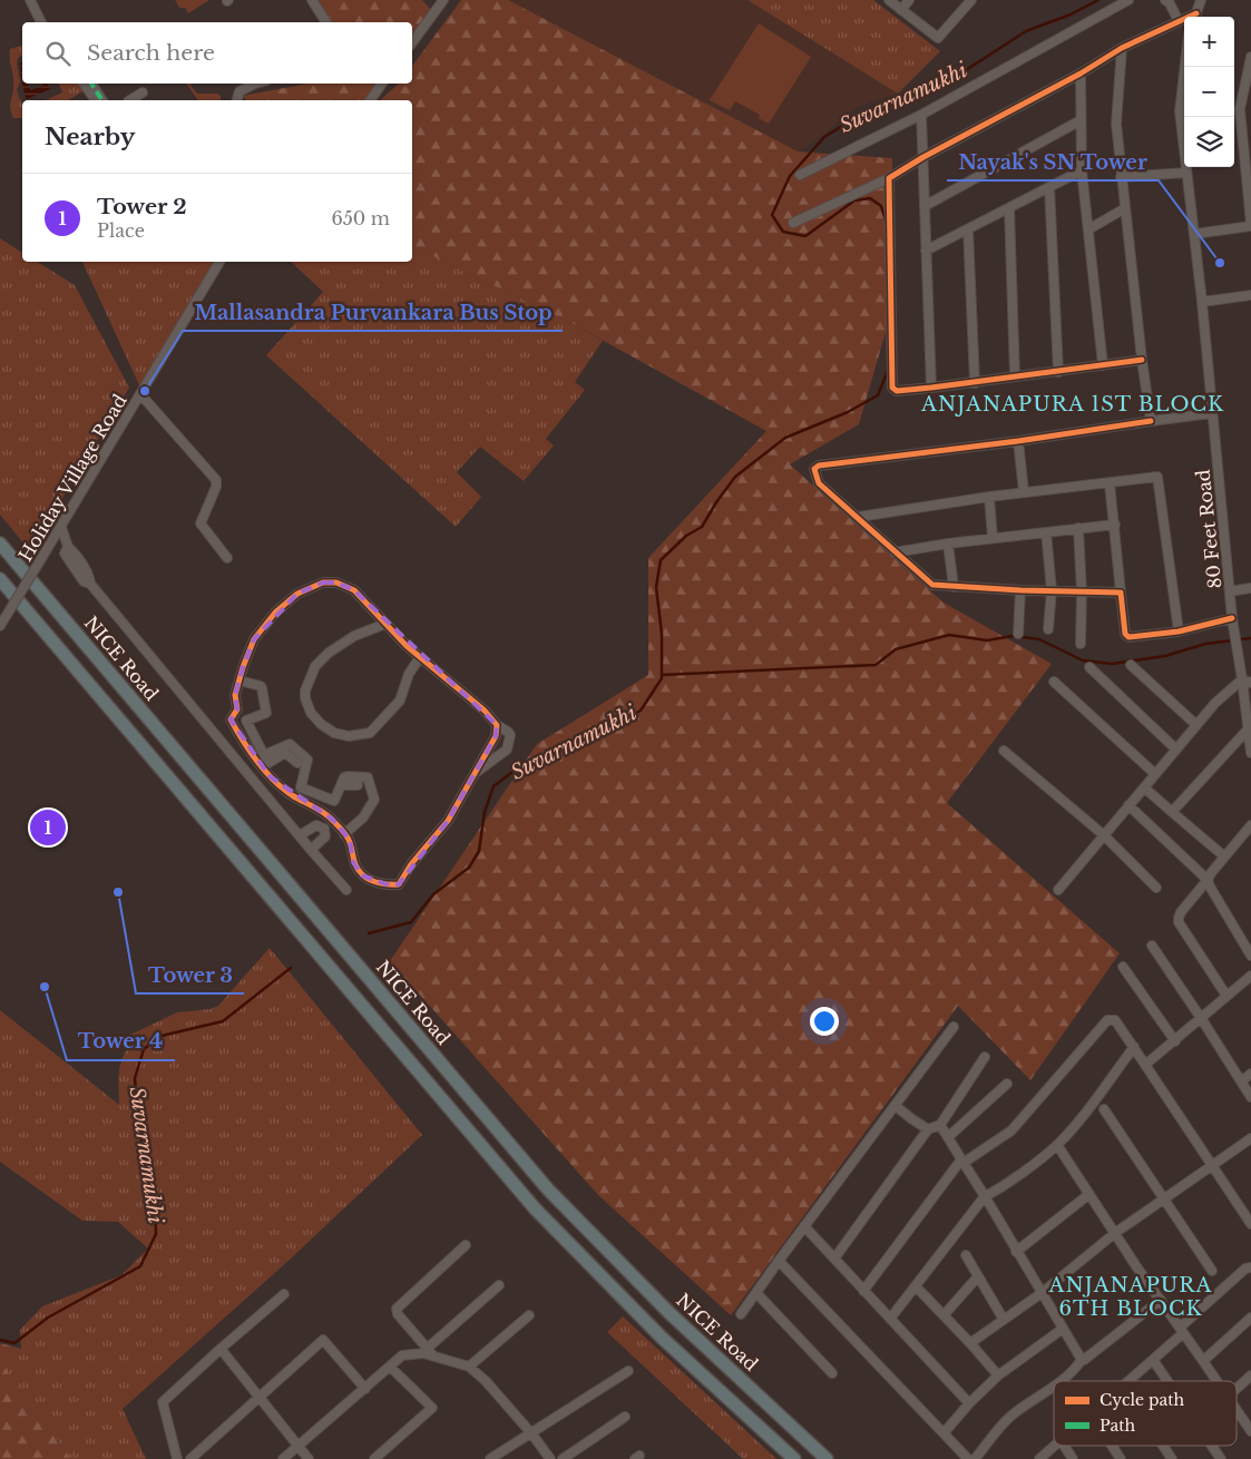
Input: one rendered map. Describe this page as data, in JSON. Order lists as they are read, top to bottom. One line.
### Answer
{"streets":{"highway":["NICE Road"],"street":["Holiday Village Road","80 Feet Road"]},"districts":["ANJANAPURA 1ST BLOCK","ANJANAPURA 6TH BLOCK"],"water":["Suvarnamukhi"],"places":["Nayak's SN Tower","Mallasandra Purvankara Bus Stop","Tower 3","Tower 4"],"legend":["Cycle path","Path"],"page":{"map_buttons":["+","−"],"search":"Search here","heading":"Nearby","list":[{"mark":"1","name":"Tower 2","note":"Place","value":"650 m"}],"pins":"1"}}
